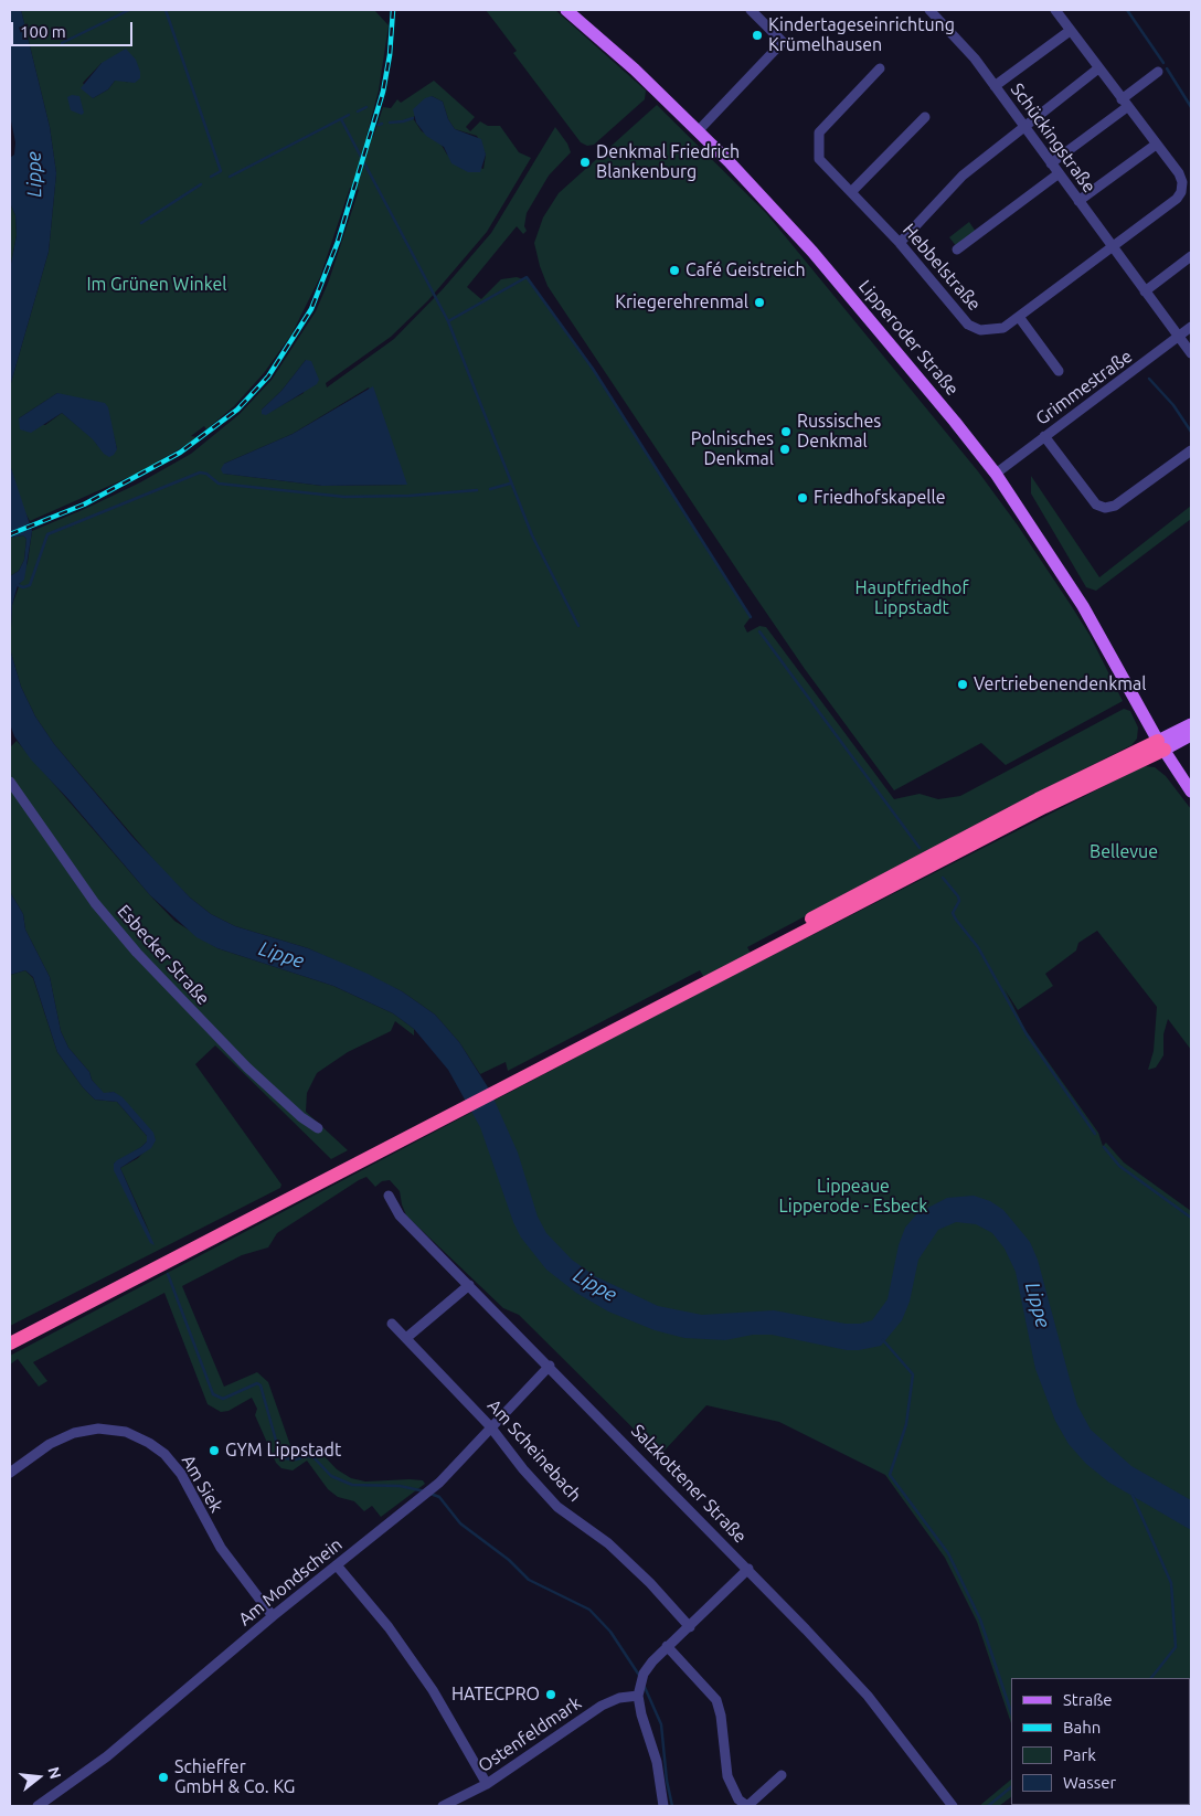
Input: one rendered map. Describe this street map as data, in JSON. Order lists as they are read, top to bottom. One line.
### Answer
{"streets":{"main road":["Lipperoder Straße"],"street":["Schückingstraße","Hebbelstraße","Grimmestraße","Esbecker Straße","Am Scheinebach","Am Siek","Salzkottener Straße","Am Mondschein","Ostenfeldmark"]},"crossings":[["Schückingstraße","Hebbelstraße"],["Schückingstraße","Grimmestraße"],["Lipperoder Straße","Grimmestraße"],["Am Scheinebach","Am Mondschein"],["Am Siek","Am Mondschein"],["Salzkottener Straße","Am Mondschein"]],"water":["Lippe"],"parks":["Im Grünen Winkel","Hauptfriedhof Lippstadt","Bellevue","Lippeaue Lipperode - Esbeck"],"places":["Kindertageseinrichtung Krümelhausen","Denkmal Friedrich Blankenburg","Café Geistreich","Kriegerehrenmal","Russisches Denkmal","Polnisches Denkmal","Friedhofskapelle","Vertriebenendenkmal","GYM Lippstadt","HATECPRO","Schieffer GmbH & Co. KG"],"legend":["Straße","Bahn","Park","Wasser"],"scale_bar":"100 m","north":"right"}
